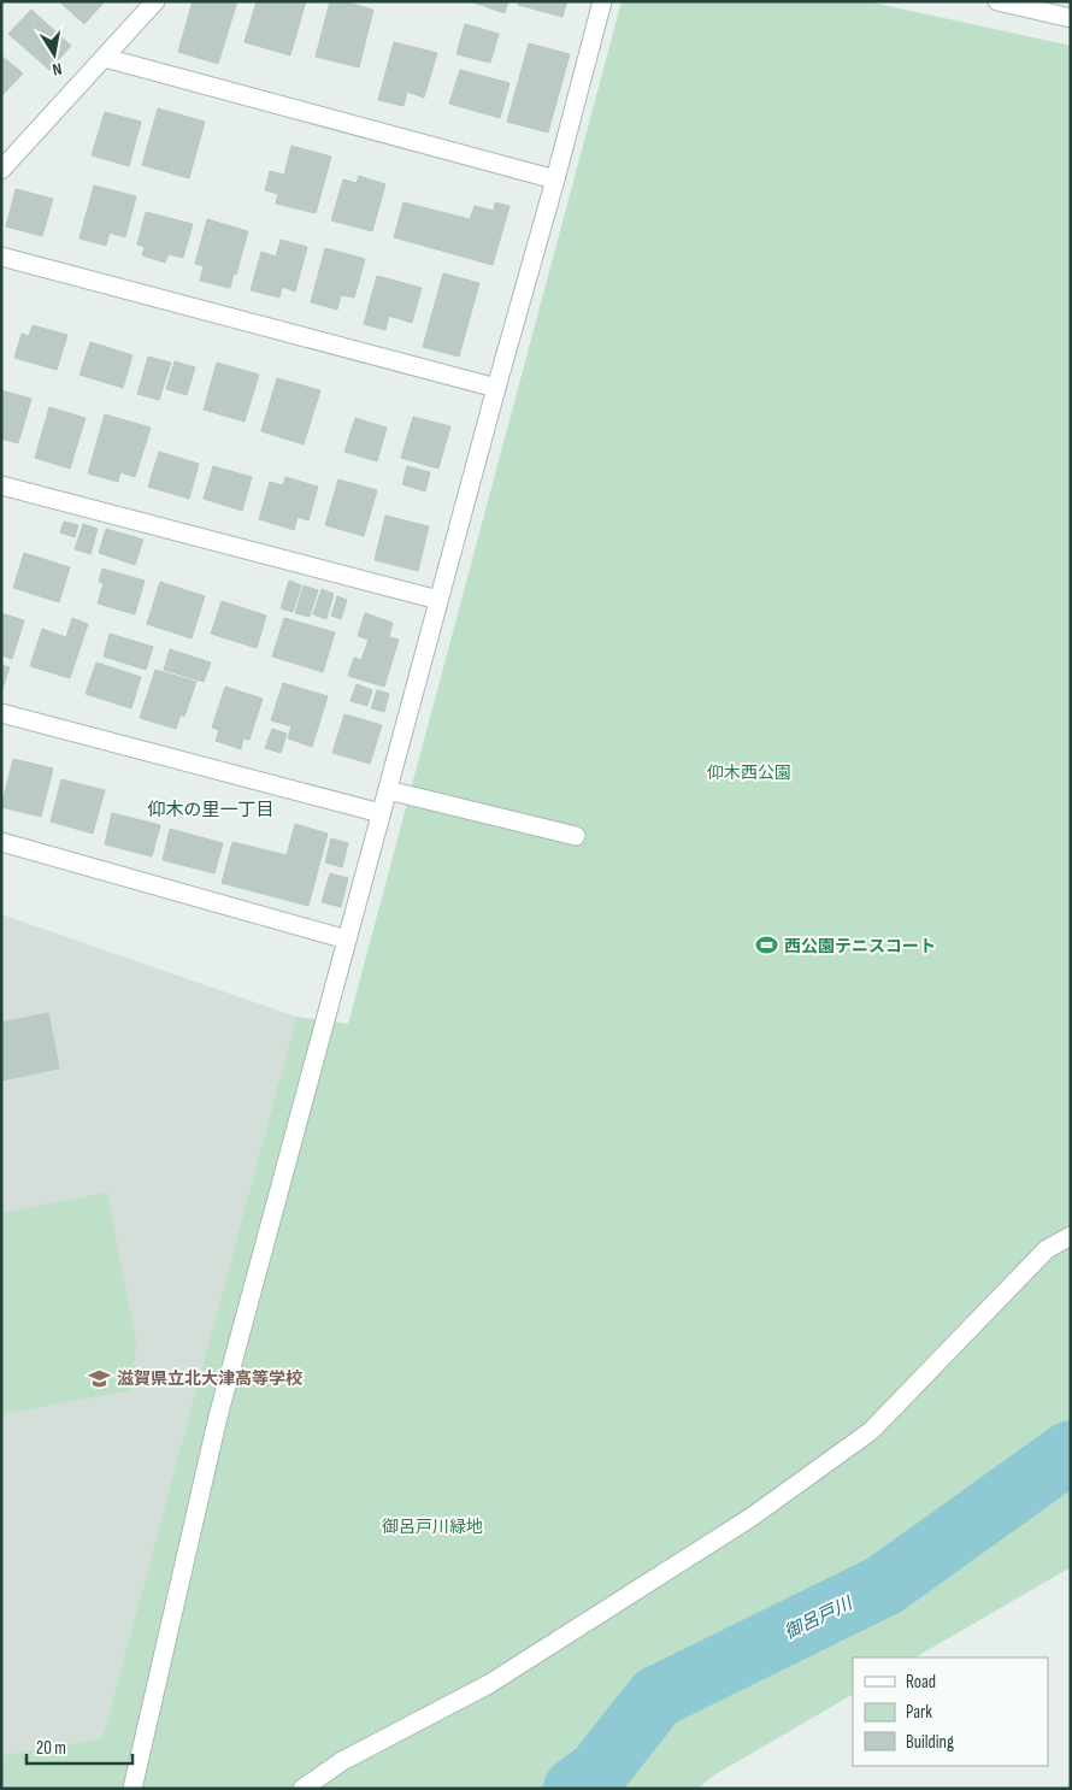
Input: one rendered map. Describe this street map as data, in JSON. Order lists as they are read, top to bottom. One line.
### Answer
{"districts":["仰木の里一丁目"],"water":["御呂戸川"],"parks":["仰木西公園","御呂戸川緑地"],"places":{"sports":["西公園テニスコート"],"school or university":["滋賀県立北大津高等学校"]},"legend":["Road","Park","Building"],"scale_bar":"20 m","north":"bottom"}
